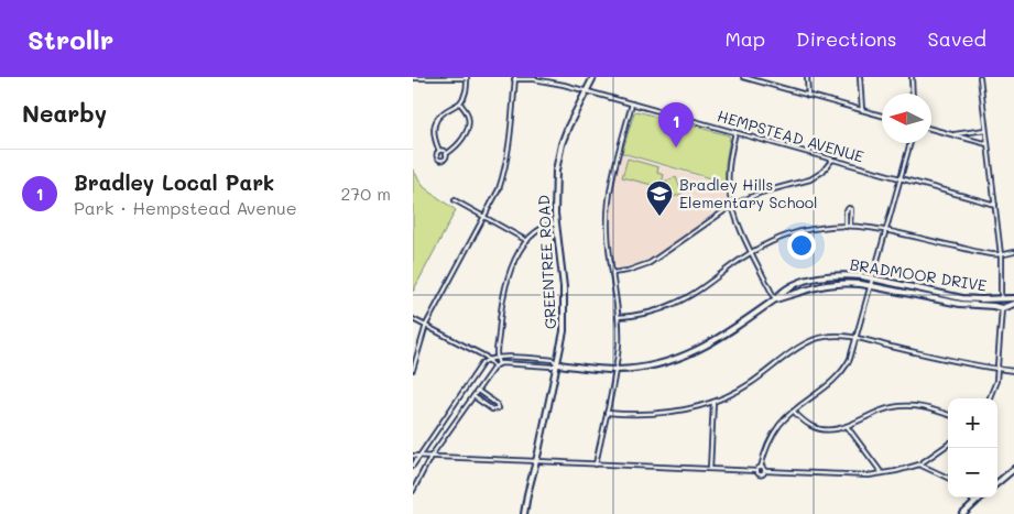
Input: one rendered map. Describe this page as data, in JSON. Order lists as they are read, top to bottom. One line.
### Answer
{"streets":{"street":["HEMPSTEAD AVENUE","GREENTREE ROAD","BRADMOOR DRIVE"]},"crossings":[["HEMPSTEAD AVENUE","GREENTREE ROAD"],["GREENTREE ROAD","BRADMOOR DRIVE"]],"places":{"school or university":["Bradley Hills Elementary School"]},"north":"left","page":{"header":"Strollr","nav":["Map","Directions","Saved"],"heading":"Nearby","pins":"1","list":[{"mark":"1","name":"Bradley Local Park","note":"Park · Hempstead Avenue","value":"270 m"}],"map_buttons":["+","−"]}}
